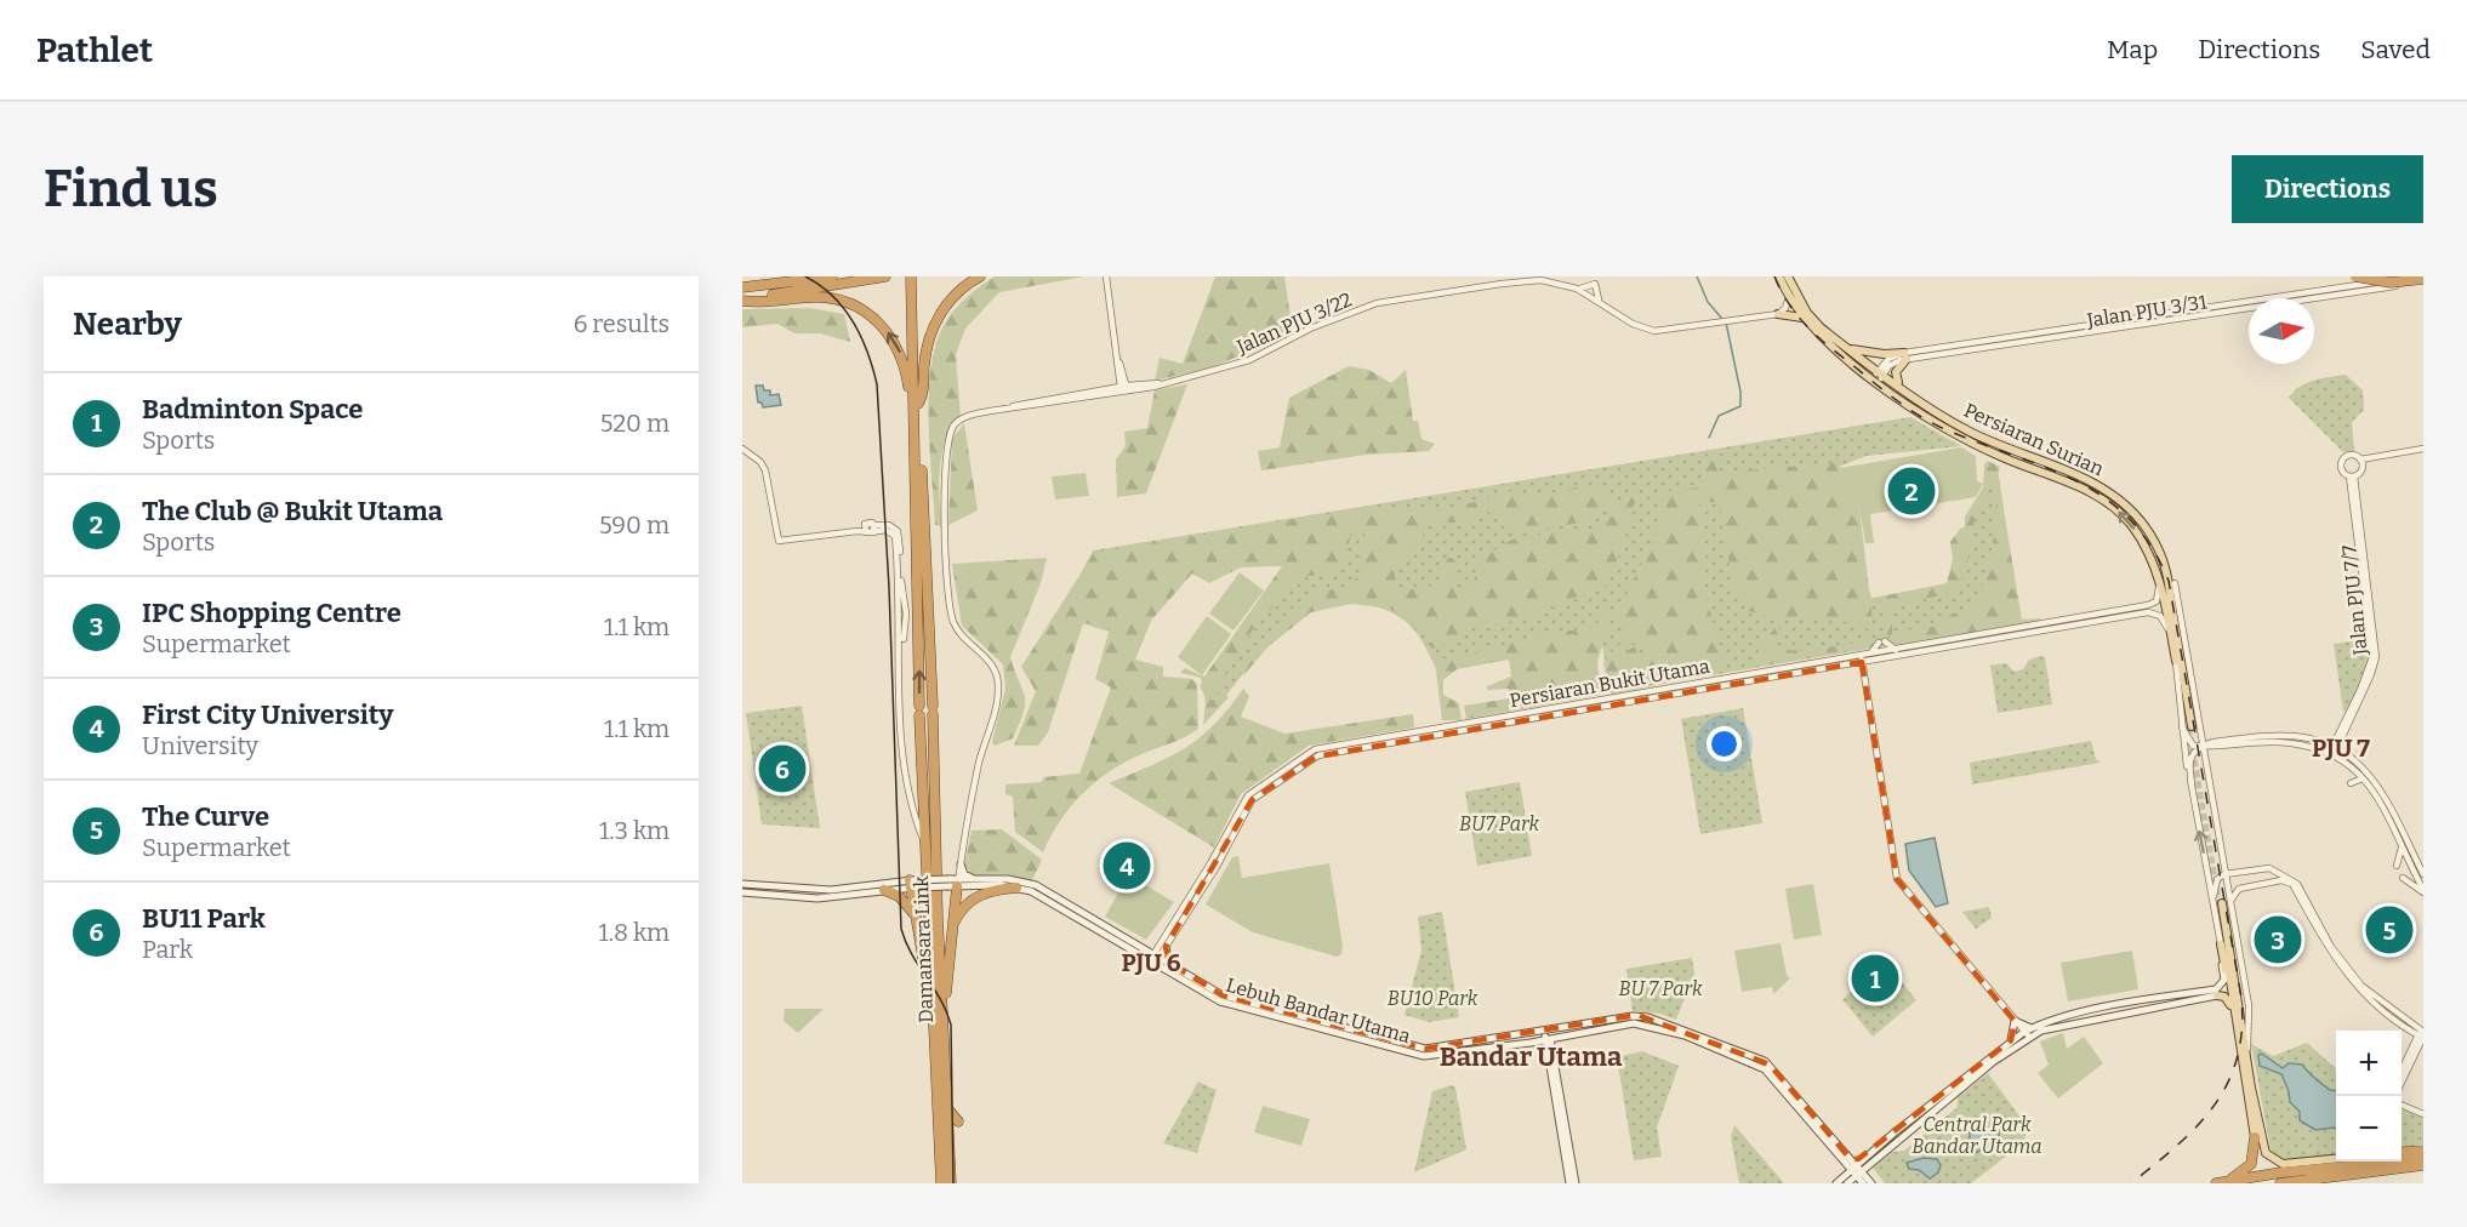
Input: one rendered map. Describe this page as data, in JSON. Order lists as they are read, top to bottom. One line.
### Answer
{"streets":{"highway":["Damansara Link"],"main road":["Persiaran Surian","Lebuh Bandar Utama"],"street":["Jalan PJU 3/31","Jalan PJU 3/22","Jalan PJU 7/7","Persiaran Bukit Utama"]},"crossings":[["Jalan PJU 3/31","Persiaran Surian"],["Persiaran Surian","Persiaran Bukit Utama"],["Persiaran Bukit Utama","Lebuh Bandar Utama"]],"districts":["PJU 7","PJU 6","Bandar Utama"],"parks":["BU7 Park","BU 7 Park","BU10 Park","Central Park Bandar Utama"],"north":"right","page":{"header":"Pathlet","nav":["Map","Directions","Saved"],"buttons":"Directions","title":"Find us","heading":["Nearby","6 results"],"list":[{"mark":"1","name":"Badminton Space","note":"Sports","value":"520 m"},{"mark":"2","name":"The Club @ Bukit Utama","note":"Sports","value":"590 m"},{"mark":"3","name":"IPC Shopping Centre","note":"Supermarket","value":"1.1 km"},{"mark":"4","name":"First City University","note":"University","value":"1.1 km"},{"mark":"5","name":"The Curve","note":"Supermarket","value":"1.3 km"},{"mark":"6","name":"BU11 Park","note":"Park","value":"1.8 km"}],"pins":["2","6","4","5","3","1"],"map_buttons":["+","−"]}}
